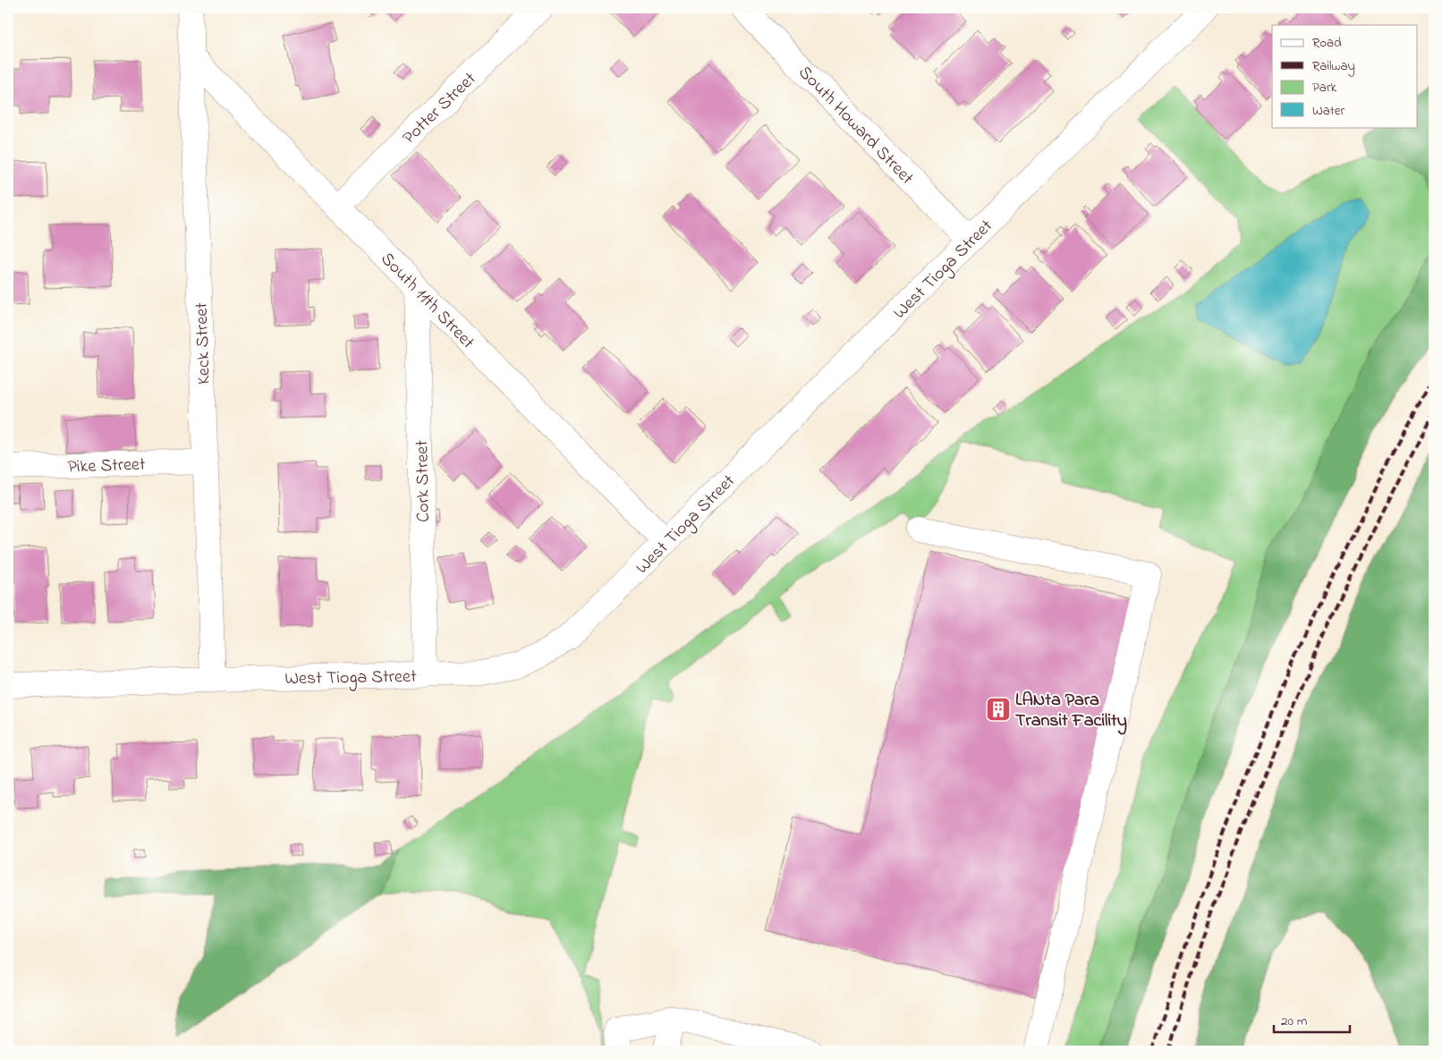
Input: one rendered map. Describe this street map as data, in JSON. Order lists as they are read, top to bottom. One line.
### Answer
{"streets":{"street":["Potter Street","South Howard Street","West Tioga Street","South 11th Street","Keck Street","Pike Street","Cork Street"]},"crossings":[["Potter Street","South 11th Street"],["South Howard Street","West Tioga Street"],["West Tioga Street","South 11th Street"],["West Tioga Street","Keck Street"],["West Tioga Street","Cork Street"],["South 11th Street","Keck Street"],["South 11th Street","Cork Street"],["Keck Street","Pike Street"]],"places":{"building":["LANta Para Transit Facility"]},"legend":["Road","Railway","Park","Water"],"scale_bar":"20 m"}
